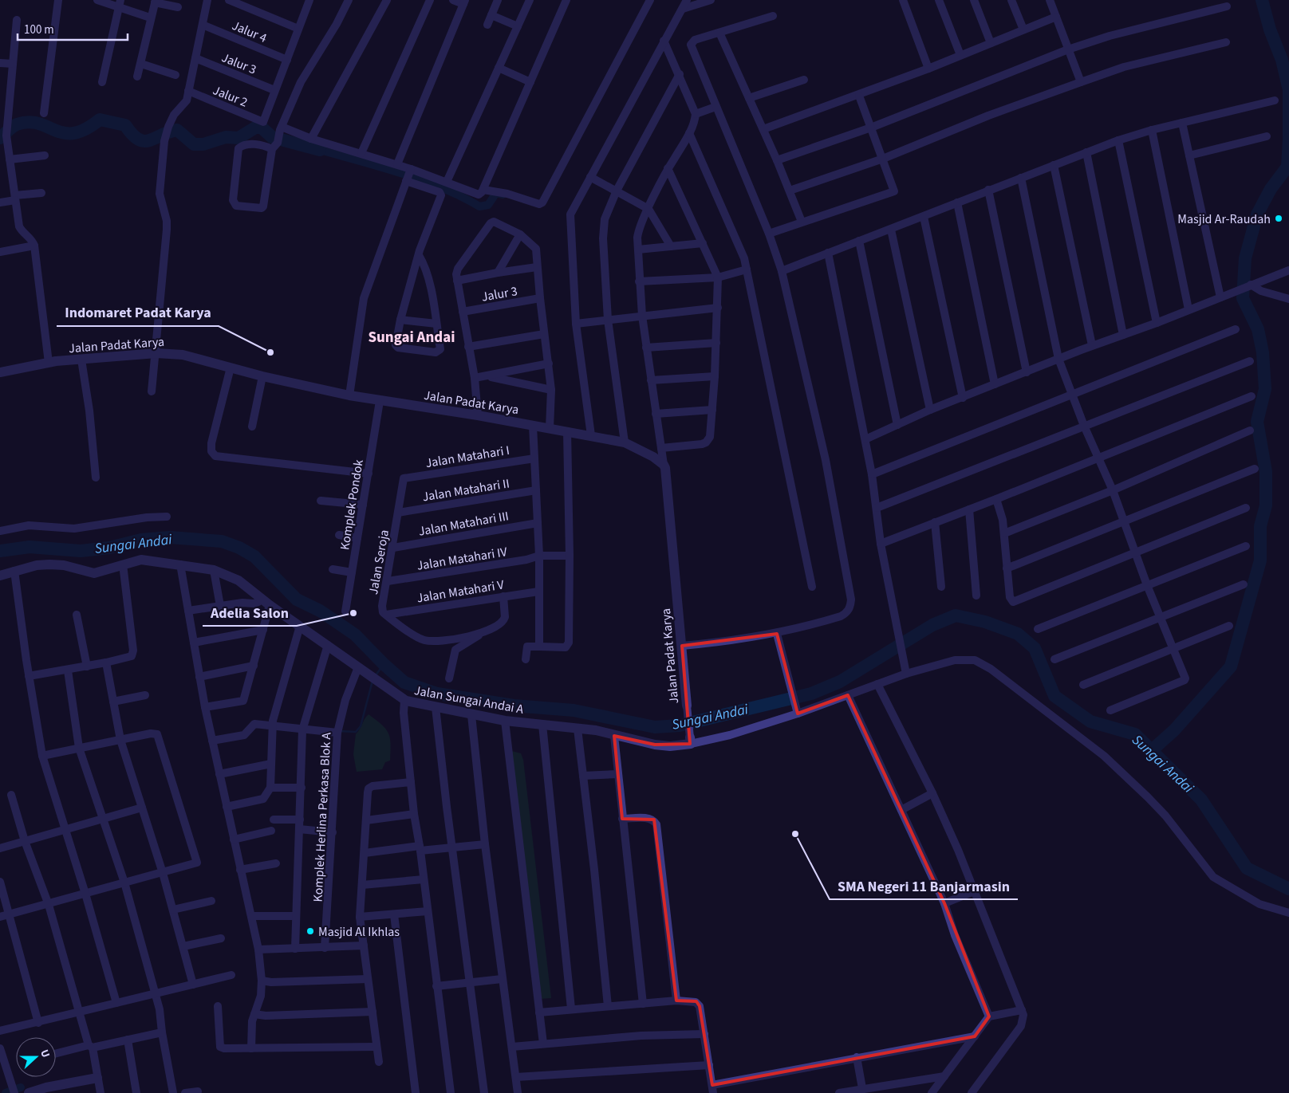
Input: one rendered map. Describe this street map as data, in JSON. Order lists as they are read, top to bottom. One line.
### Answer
{"streets":{"street":["Jalur 4","Jalur 3","Jalur 2","Jalan Padat Karya","Jalan Matahari I","Jalan Matahari II","Komplek Pondok","Jalan Matahari III","Jalan Matahari IV","Jalan Seroja","Jalan Matahari V","Jalan Sungai Andai A","Komplek Herlina Perkasa Blok A"]},"crossings":[["Jalur 3","Jalur 2"],["Jalan Padat Karya","Komplek Pondok"],["Jalan Padat Karya","Jalan Sungai Andai A"],["Jalan Matahari I","Jalan Seroja"],["Jalan Matahari II","Jalan Seroja"],["Jalan Matahari III","Jalan Seroja"],["Jalan Matahari IV","Jalan Seroja"],["Jalan Seroja","Jalan Matahari V"],["Jalan Sungai Andai A","Komplek Herlina Perkasa Blok A"]],"districts":["Sungai Andai"],"water":["Sungai Andai"],"places":["Masjid Ar-Raudah","Indomaret Padat Karya","Adelia Salon","SMA Negeri 11 Banjarmasin","Masjid Al Ikhlas"],"scale_bar":"100 m","north":"right"}
